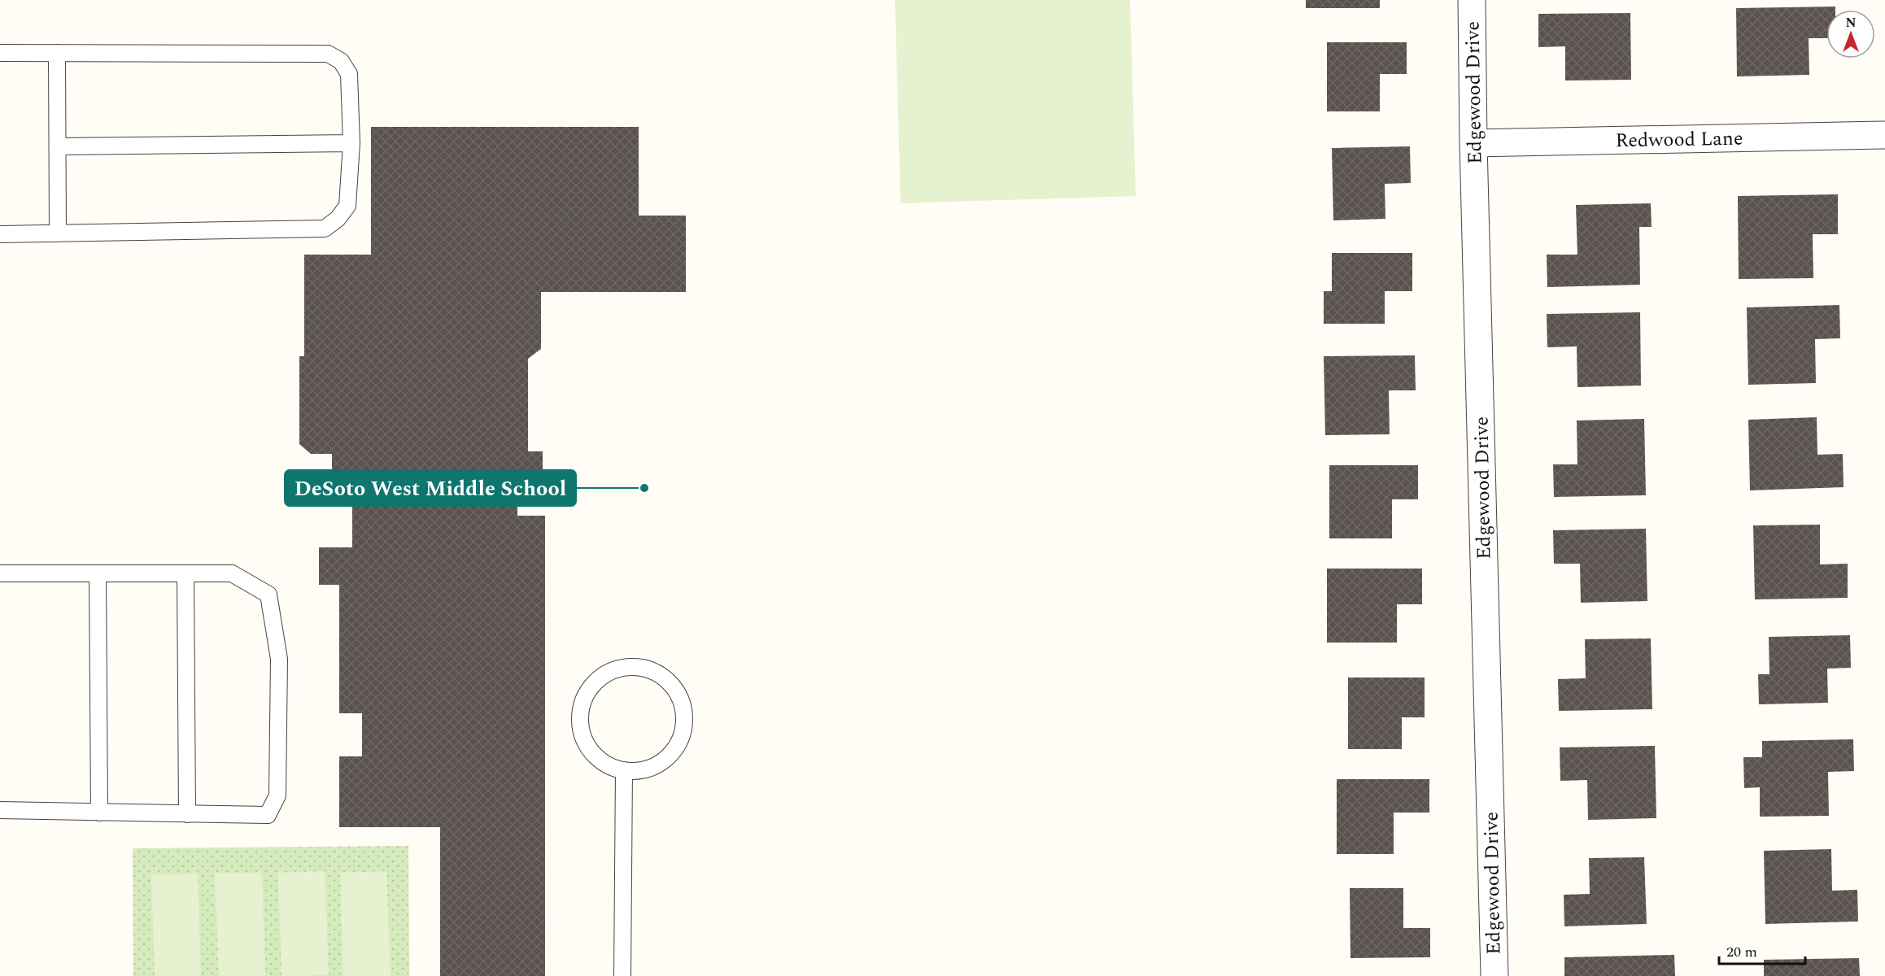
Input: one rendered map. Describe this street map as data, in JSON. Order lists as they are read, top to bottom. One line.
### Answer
{"streets":{"street":["Edgewood Drive","Redwood Lane"]},"crossings":[["Edgewood Drive","Redwood Lane"]],"places":["DeSoto West Middle School"],"scale_bar":"20 m","north":"top"}
